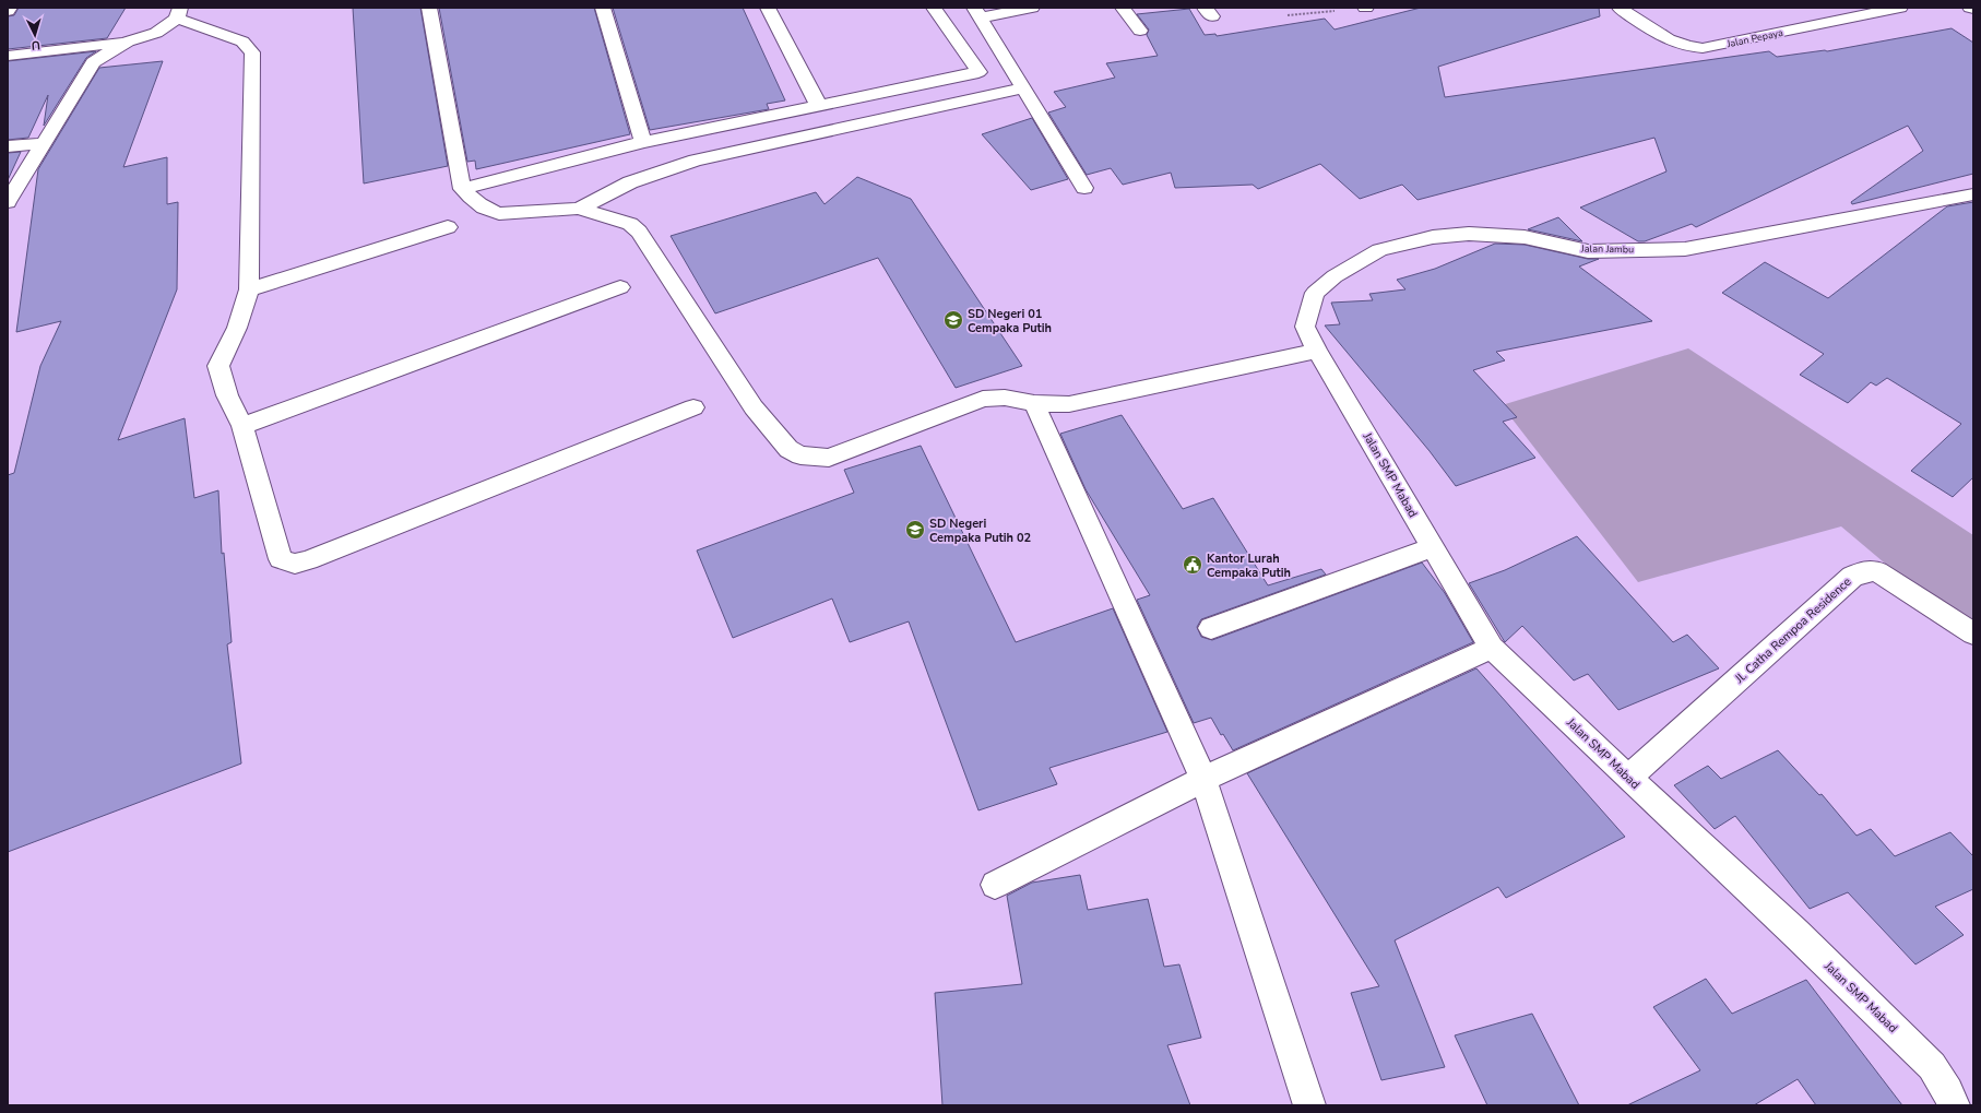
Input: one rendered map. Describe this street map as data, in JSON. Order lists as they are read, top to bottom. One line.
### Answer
{"streets":{"street":["Jalan Pepaya","Jalan Jambu","Jalan SMP Mabad","Jl. Catha Rempoa Residence"]},"crossings":[["Jalan Jambu","Jalan SMP Mabad"],["Jalan SMP Mabad","Jl. Catha Rempoa Residence"]],"places":{"school or university":["SD Negeri 01 Cempaka Putih","SD Negeri Cempaka Putih 02"],"public building":["Kantor Lurah Cempaka Putih"]},"north":"bottom"}
